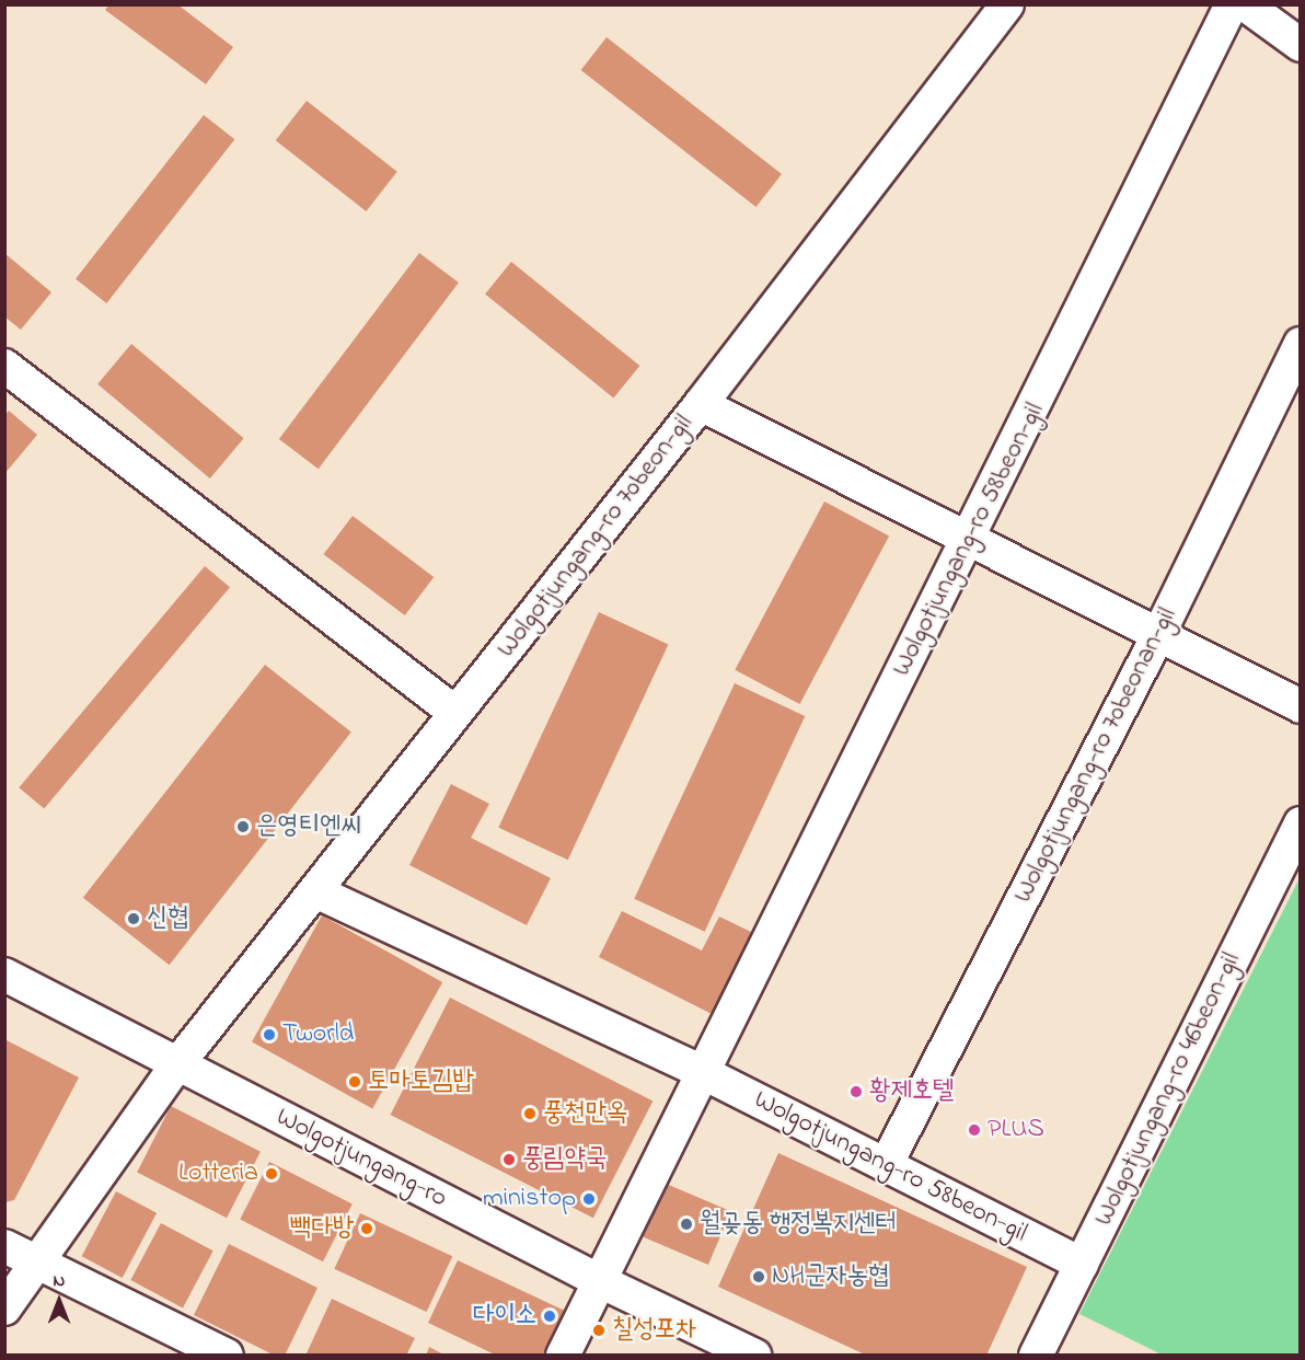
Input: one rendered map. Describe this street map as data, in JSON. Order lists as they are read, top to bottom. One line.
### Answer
{"streets":{"street":["Wolgotjungang-ro 70beon-gil","Wolgotjungang-ro 58beon-gil","Wolgotjungang-ro 70beonan-gil","Wolgotjungang-ro 46beon-gil","Wolgotjungang-ro"]},"crossings":[["Wolgotjungang-ro 70beon-gil","Wolgotjungang-ro 58beon-gil"],["Wolgotjungang-ro 70beon-gil","Wolgotjungang-ro"],["Wolgotjungang-ro 58beon-gil","Wolgotjungang-ro 70beonan-gil"],["Wolgotjungang-ro 58beon-gil","Wolgotjungang-ro 46beon-gil"],["Wolgotjungang-ro 58beon-gil","Wolgotjungang-ro"]],"places":["은영티엔씨","신협","Tworld","토마토김밥","황제호텔","풍천만옥","PLUS","풍림약국","Lotteria","ministop","월곶동 행정복지센터","빽다방","NH군자농협","다이소","칠성포차"],"north":"top"}
